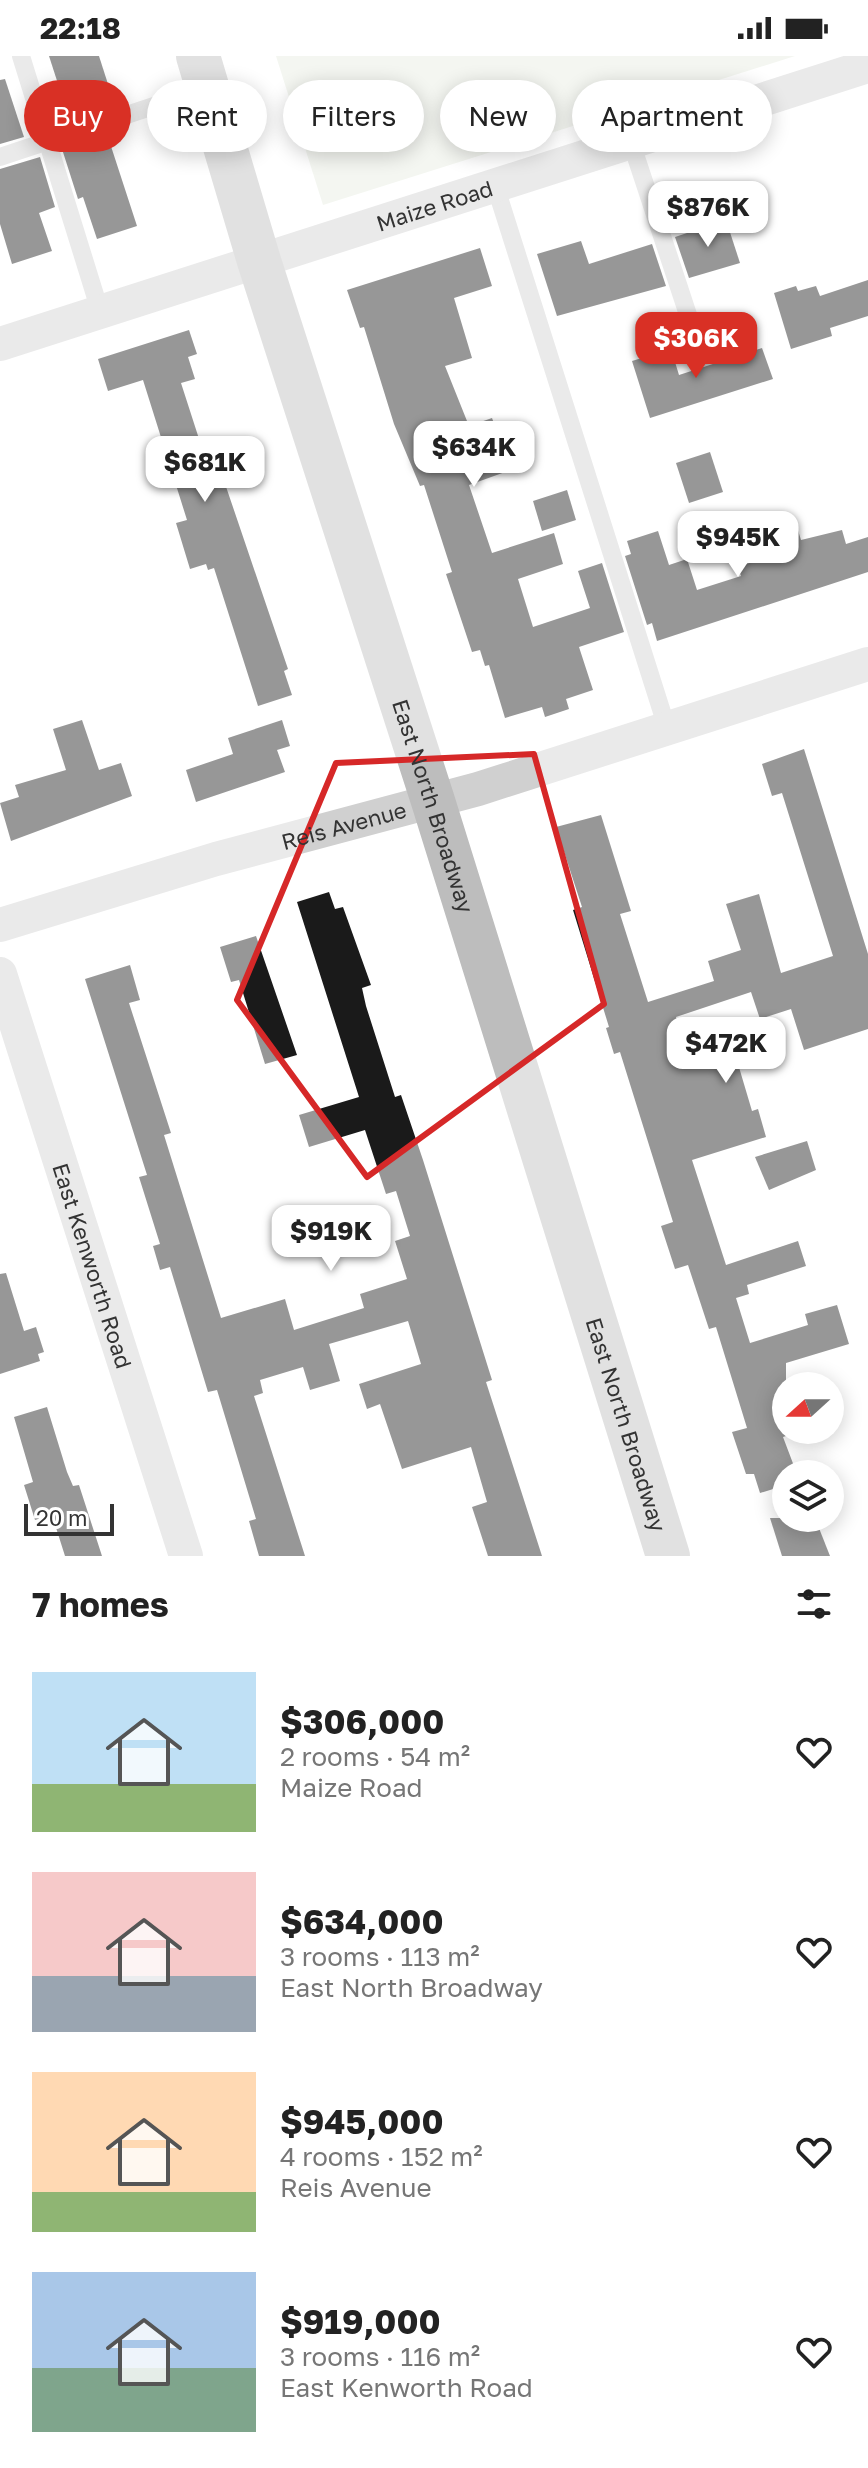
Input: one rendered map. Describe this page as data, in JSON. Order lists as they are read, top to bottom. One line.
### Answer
{"streets":{"main road":["East North Broadway"],"street":["Maize Road","Reis Avenue","East Kenworth Road"]},"crossings":[["Maize Road","East North Broadway"],["East North Broadway","Reis Avenue"]],"scale_bar":"20 m","north":"left","page":{"status":"22:18","chip":["Buy","Rent","Filters","New","Apartment"],"price":["$876K","$306K","$634K","$681K","$945K","$472K","$919K"],"scale":"20 m","heading":"7 homes","list":[{"name":"$306,000","note":"2 rooms · 54 m² · Maize Road"},{"name":"$634,000","note":"3 rooms · 113 m² · East North Broadway"},{"name":"$945,000","note":"4 rooms · 152 m² · Reis Avenue"},{"name":"$919,000","note":"3 rooms · 116 m² · East Kenworth Road"}]}}
